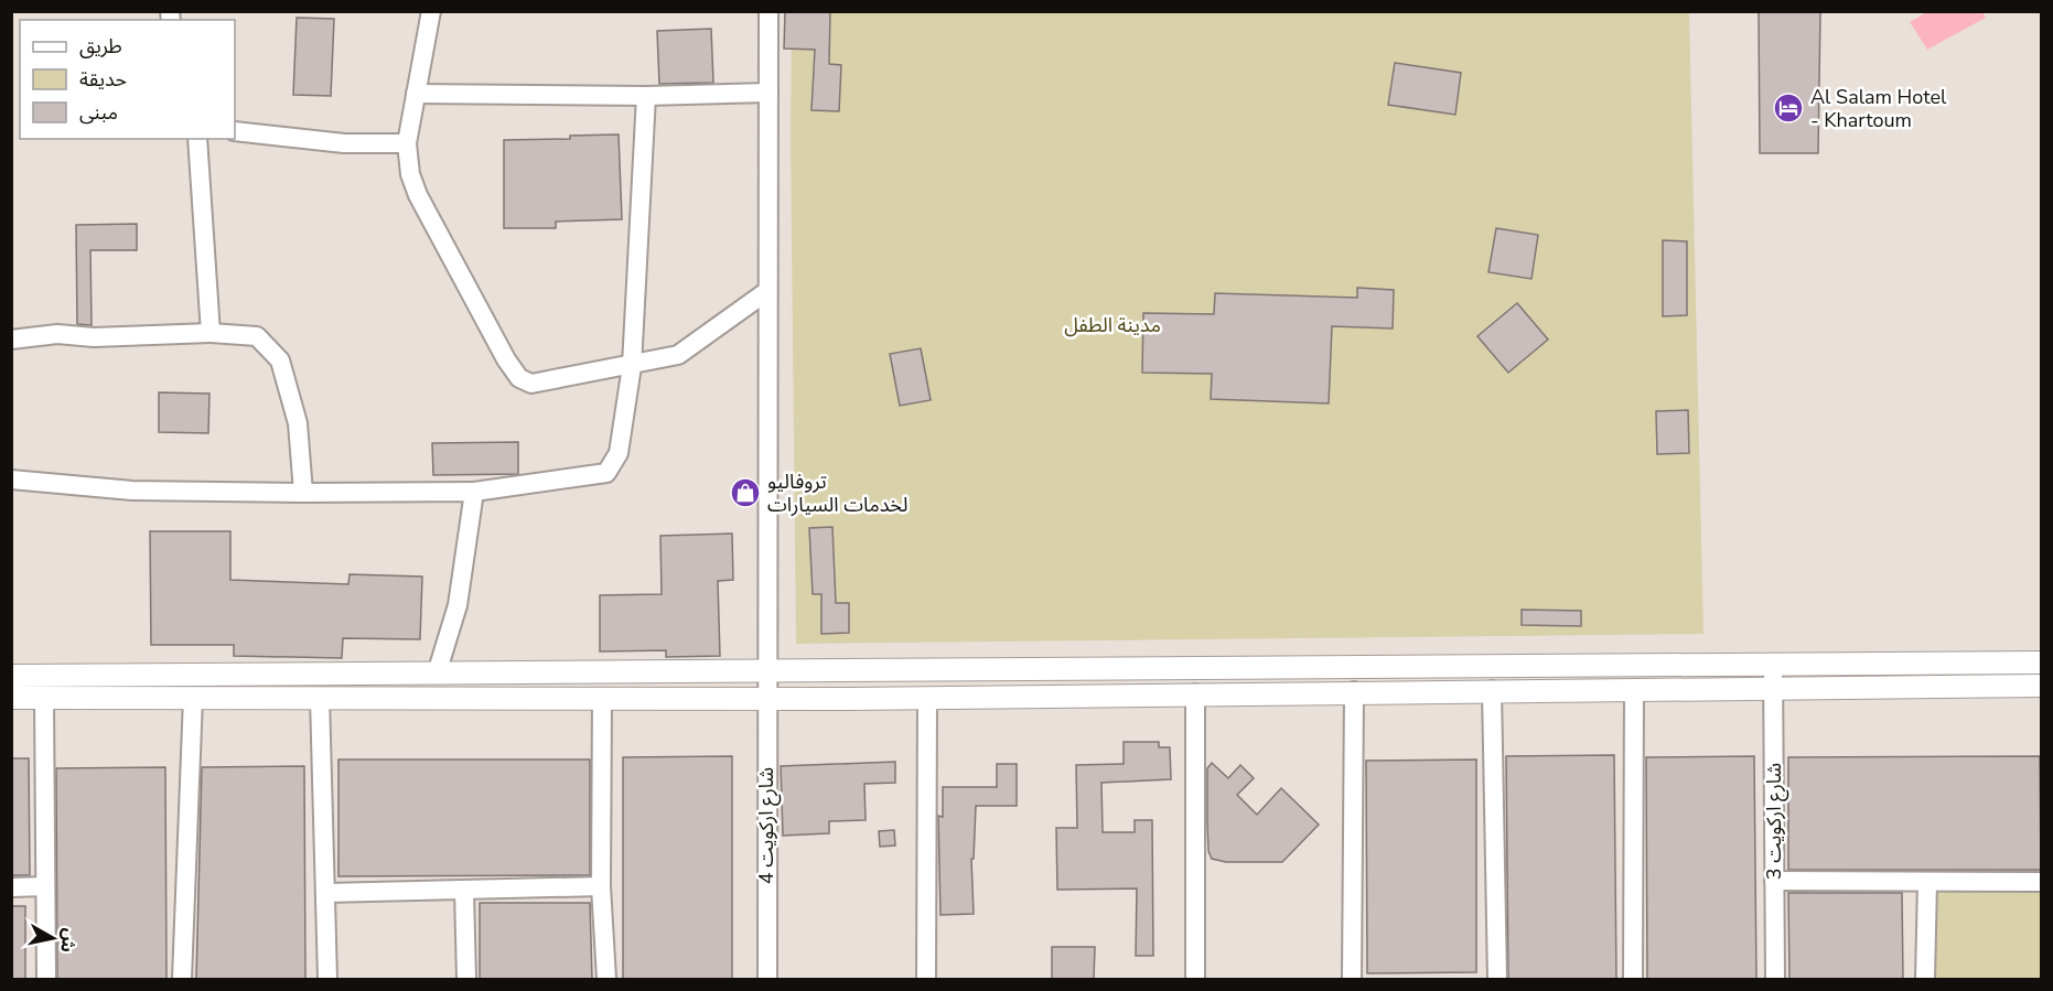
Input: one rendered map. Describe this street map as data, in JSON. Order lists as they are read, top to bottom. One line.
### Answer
{"streets":{"street":["شارع اركويت 3","شارع اركويت 4"]},"parks":["مدينة الطفل"],"places":{"hotel":["Al Salam Hotel - Khartoum"],"shop":["تروفاليو لخدمات السيارات"]},"legend":["طريق","حديقة","مبنى"],"north":"right"}
